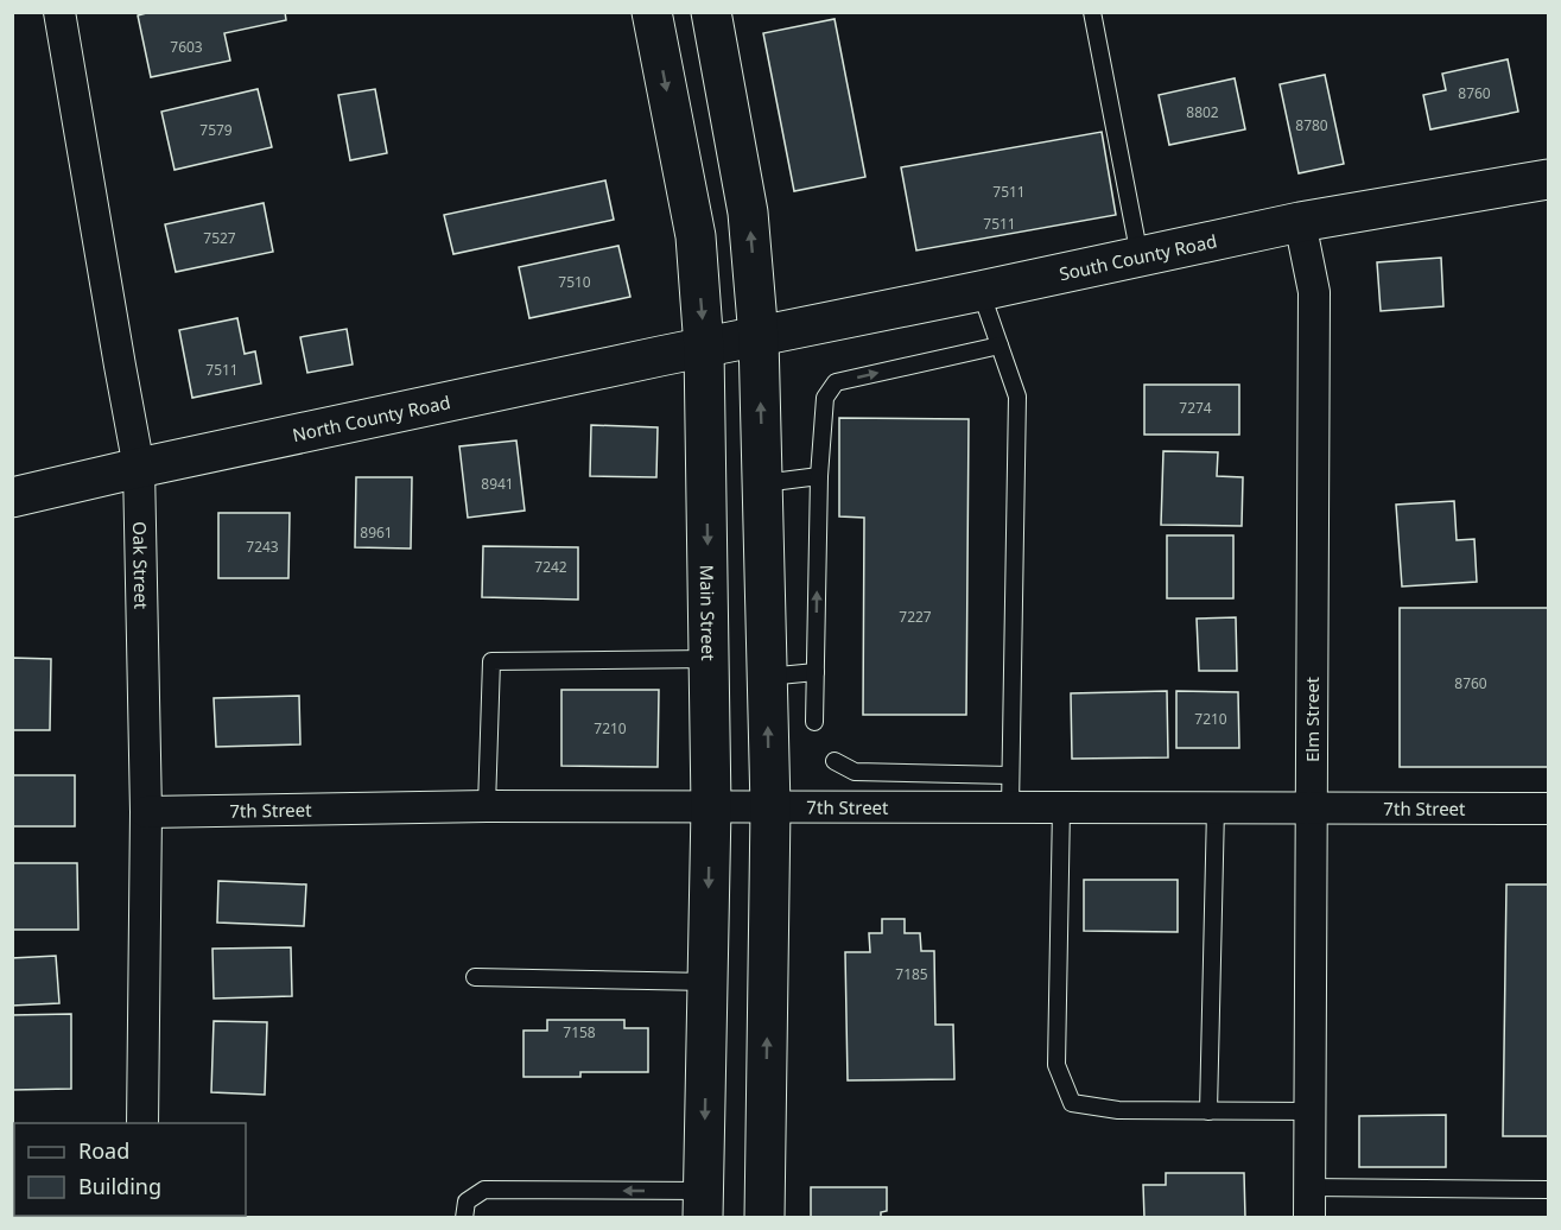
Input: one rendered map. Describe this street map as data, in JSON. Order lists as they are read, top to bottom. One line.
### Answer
{"streets":{"main road":["South County Road","North County Road","Main Street"],"street":["Oak Street","Elm Street","7th Street"]},"crossings":[["South County Road","North County Road"],["South County Road","Main Street"],["South County Road","Elm Street"],["North County Road","Oak Street"],["North County Road","Main Street"],["Oak Street","7th Street"],["Main Street","7th Street"],["Elm Street","7th Street"]],"house_numbers":["7603","8760","8802","8780","7579","7511","7511","7527","7510","7511","7274","8941","8961","7243","7242","7227","8760","7210","7210","7185","7158"],"legend":["Road","Building"]}
